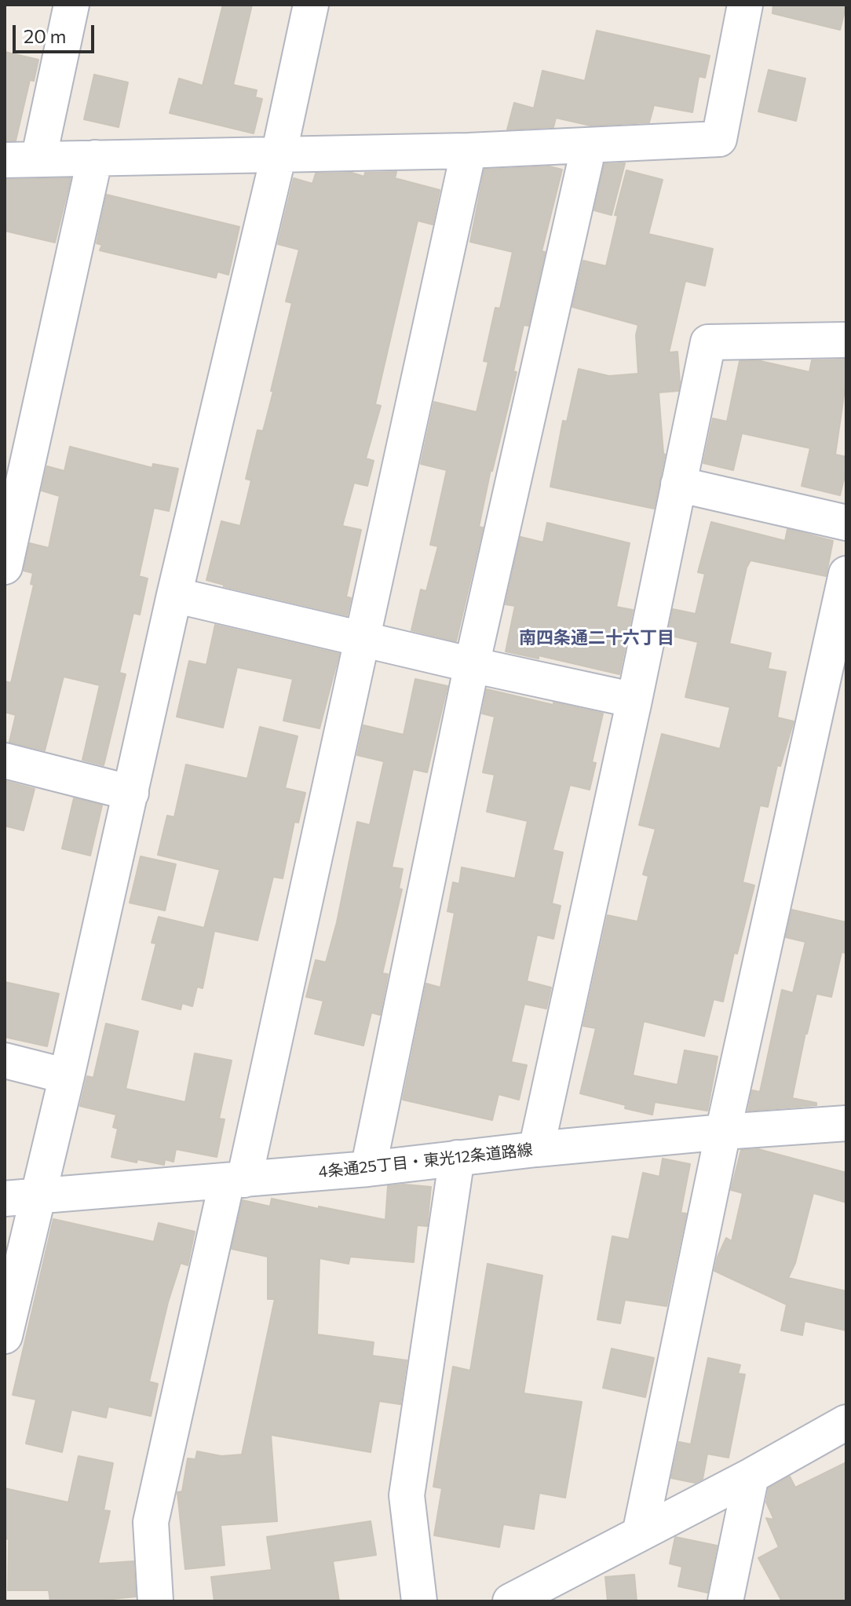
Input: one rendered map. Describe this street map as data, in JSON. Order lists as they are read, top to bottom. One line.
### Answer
{"streets":{"street":["4条通25丁目・東光12条道路線"]},"districts":["南四条通二十六丁目"],"scale_bar":"20 m"}
